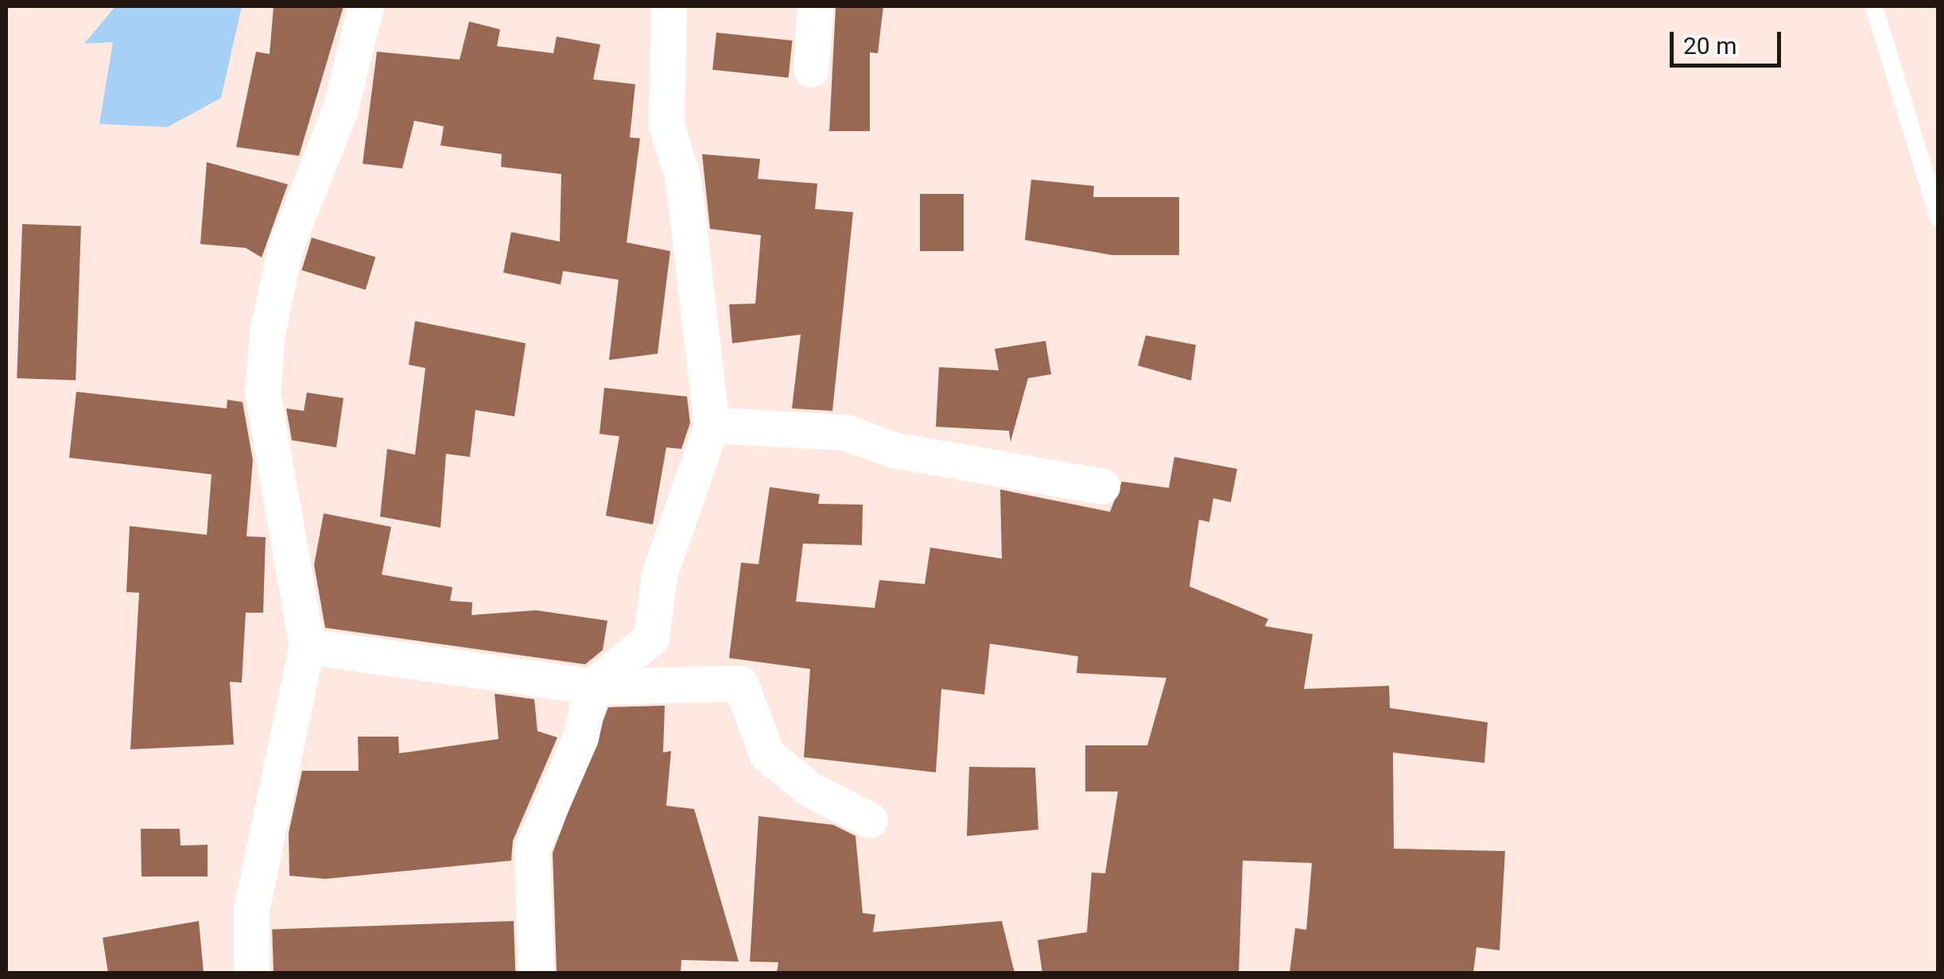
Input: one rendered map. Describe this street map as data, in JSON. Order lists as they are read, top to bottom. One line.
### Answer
{"scale_bar":"20 m"}
